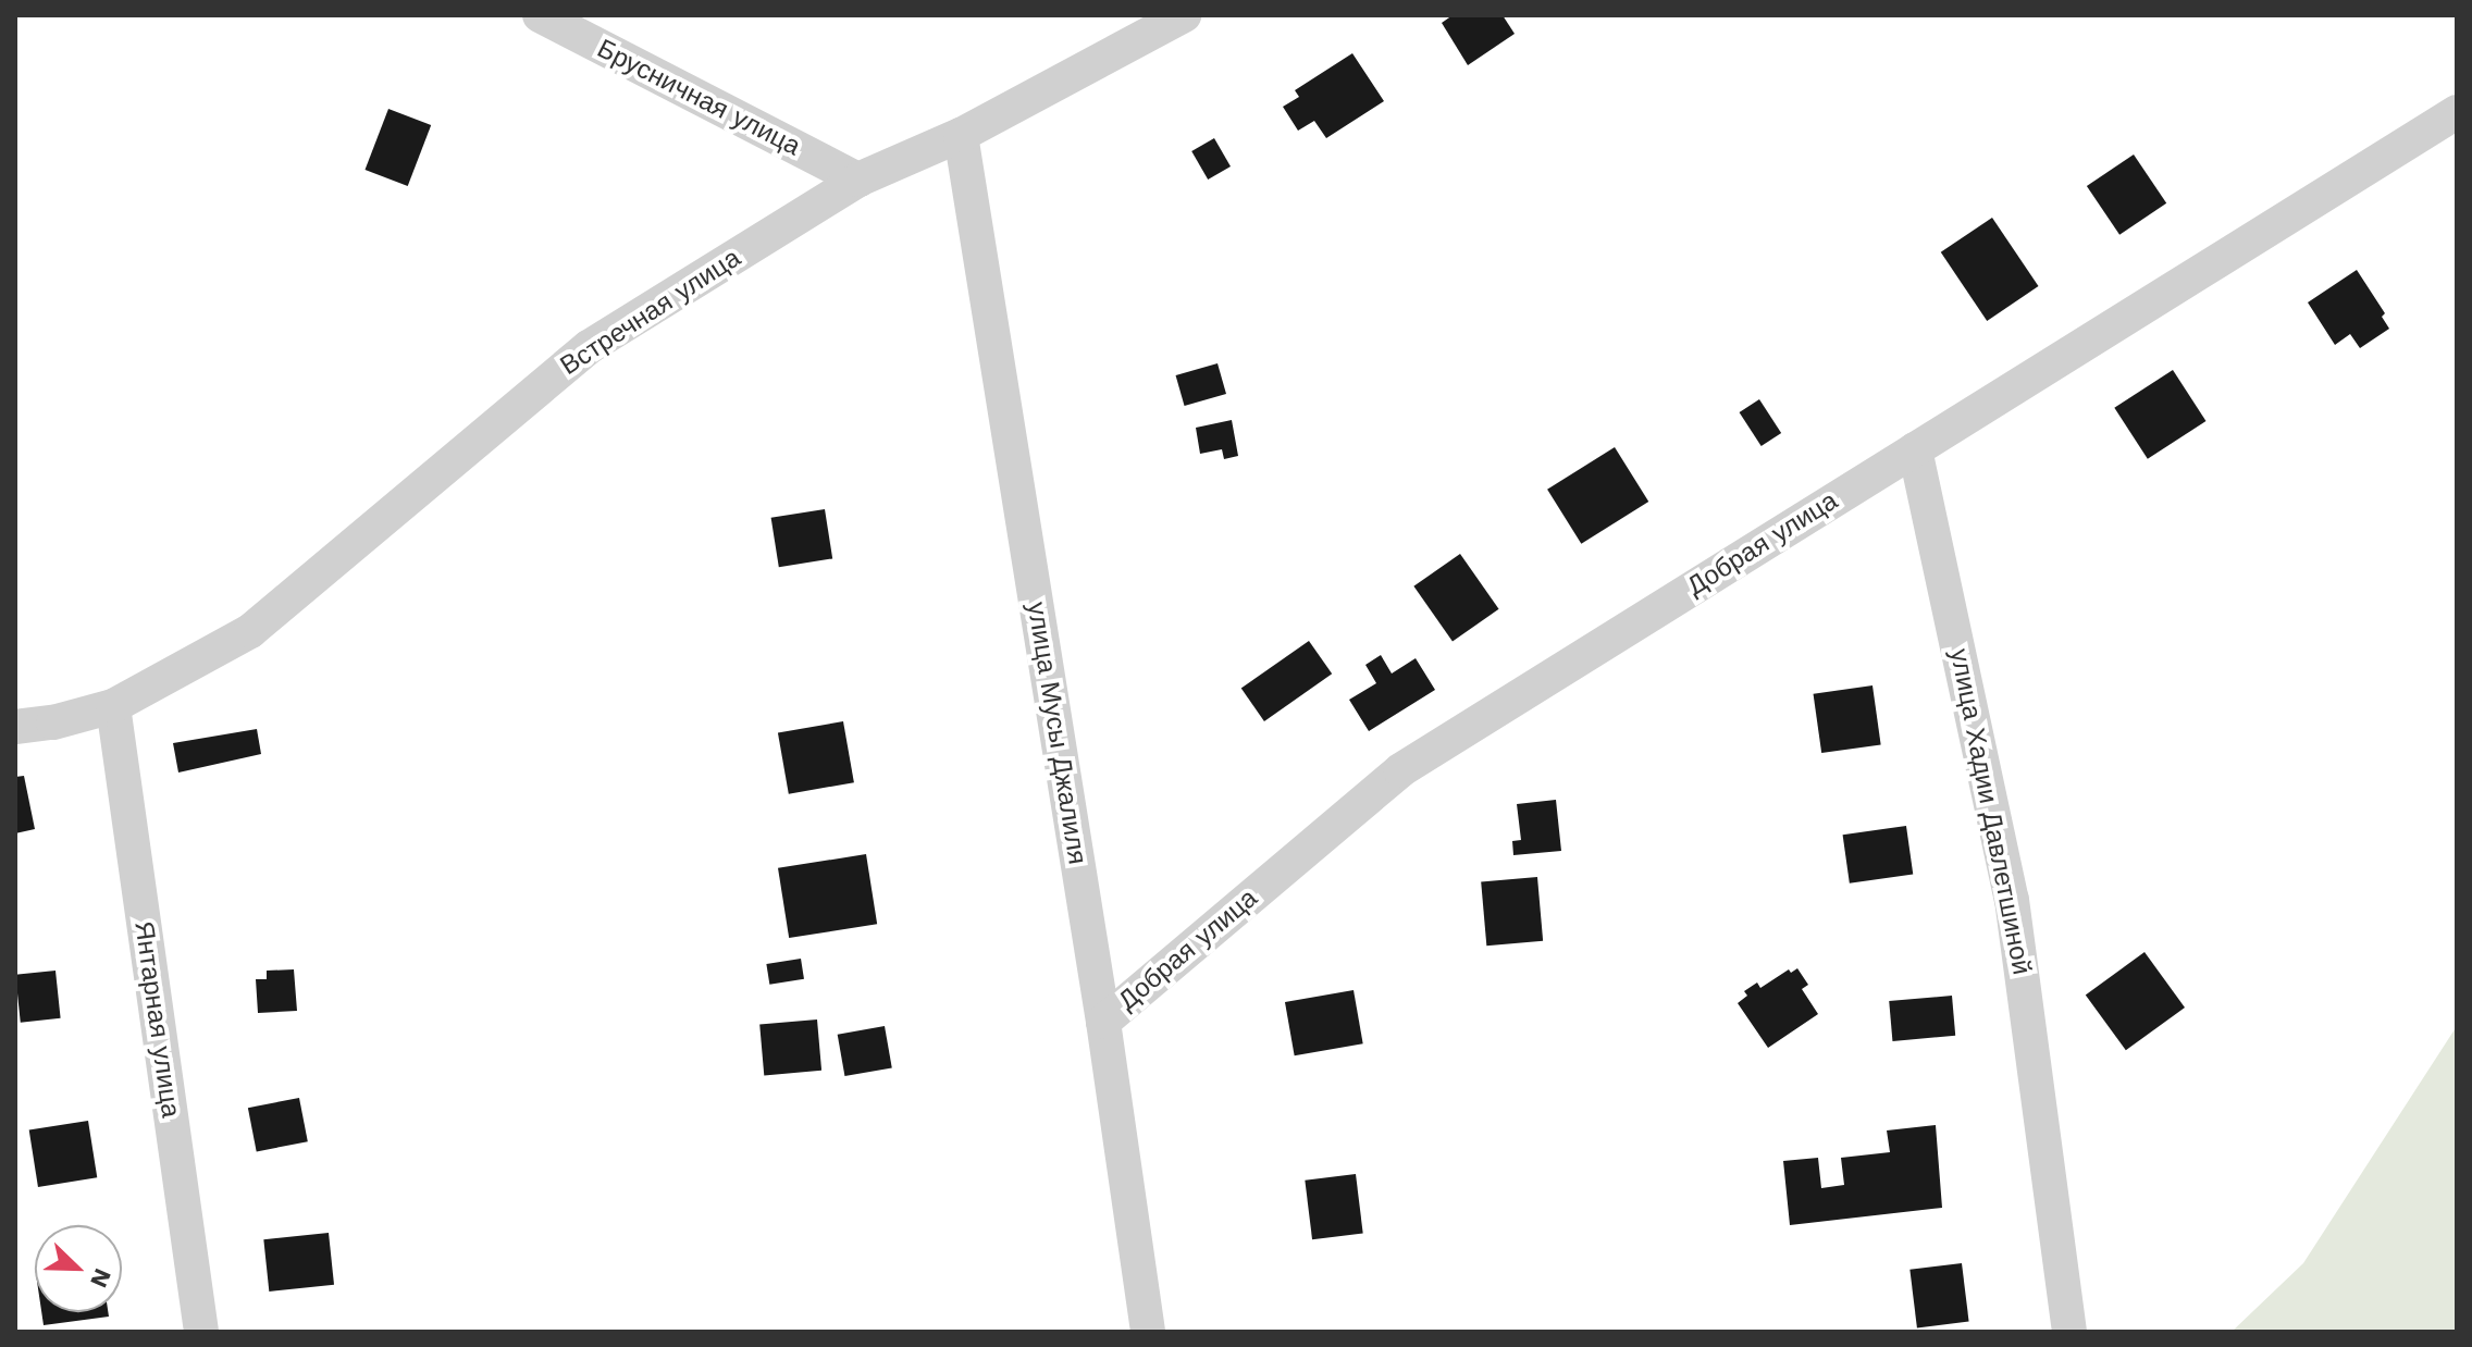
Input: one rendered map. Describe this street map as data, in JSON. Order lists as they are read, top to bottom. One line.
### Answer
{"streets":{"street":["Брусничная улица","Встречная улица","Добрая улица","улица Мусы Джалиля","улица Хадии Давлетшиной","Янтарная улица"]},"crossings":[["Брусничная улица","Встречная улица"],["Встречная улица","улица Мусы Джалиля"],["Встречная улица","Янтарная улица"],["Добрая улица","улица Мусы Джалиля"],["Добрая улица","улица Хадии Давлетшиной"]],"north":"bottom right"}
